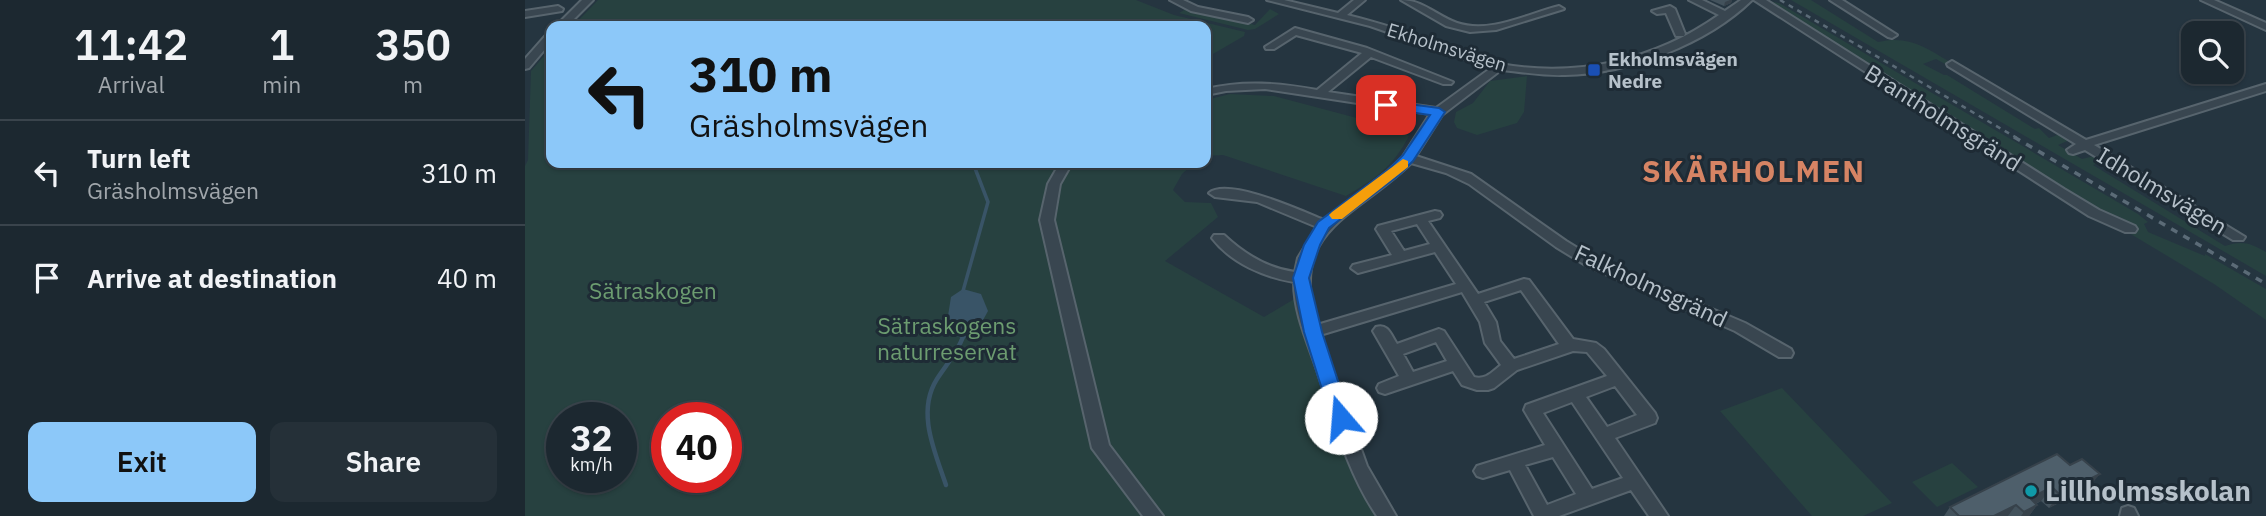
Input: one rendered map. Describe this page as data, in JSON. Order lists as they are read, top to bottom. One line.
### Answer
{"streets":{"street":["Ekholmsvägen","Brantholmsgränd","Idholmsvägen","Falkholmsgränd"]},"districts":["SKÄRHOLMEN"],"parks":["Sätraskogen","Sätraskogens naturreservat"],"places":{"transit":["Ekholmsvägen Nedre"],"other":["Lillholmsskolan"]},"page":{"eta":["11:42","Arrival","1","min","350","m"],"turn":["310 m","Gräsholmsvägen"],"list":[{"name":"Turn left","note":"Gräsholmsvägen","value":"310 m"},{"name":"Arrive at destination","value":"40 m"}],"speed":"32 km/h","limit":"40","buttons":["Exit","Share"]}}
